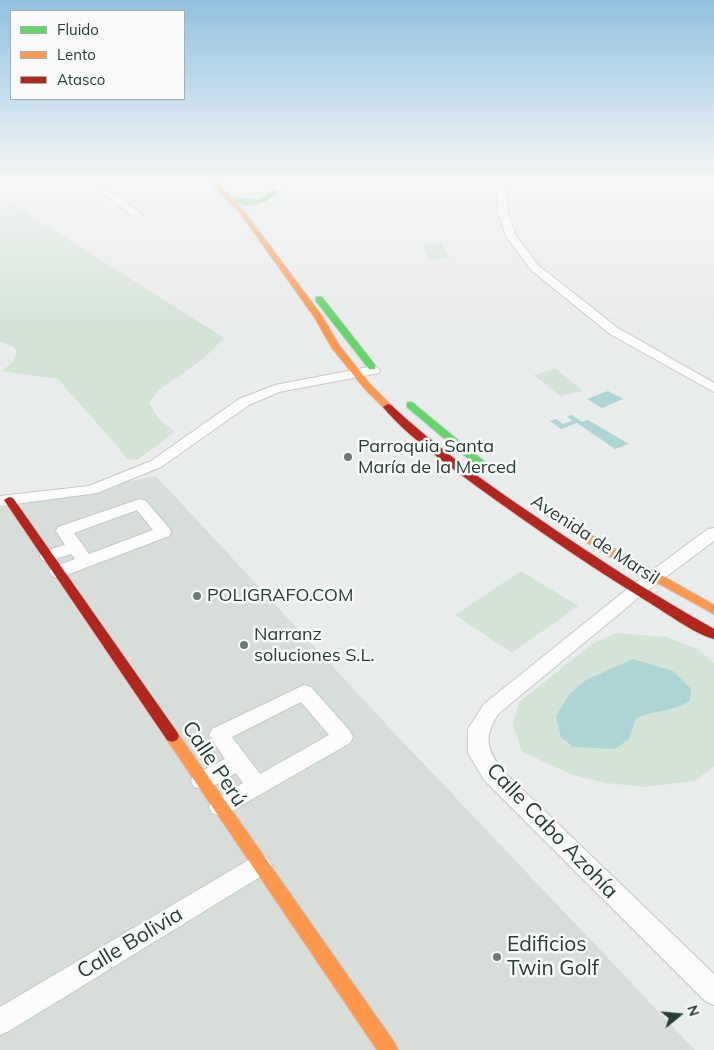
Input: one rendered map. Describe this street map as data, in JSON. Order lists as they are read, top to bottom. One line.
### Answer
{"streets":{"street":["Avenida de Marsil","Calle Perú","Calle Cabo Azohía","Calle Bolivia"]},"crossings":[["Avenida de Marsil","Calle Cabo Azohía"],["Calle Perú","Calle Bolivia"]],"places":["Parroquia Santa María de la Merced","POLIGRAFO.COM","Narranz soluciones S.L.","Edificios Twin Golf"],"legend":["Fluido","Lento","Atasco"],"north":"right"}
